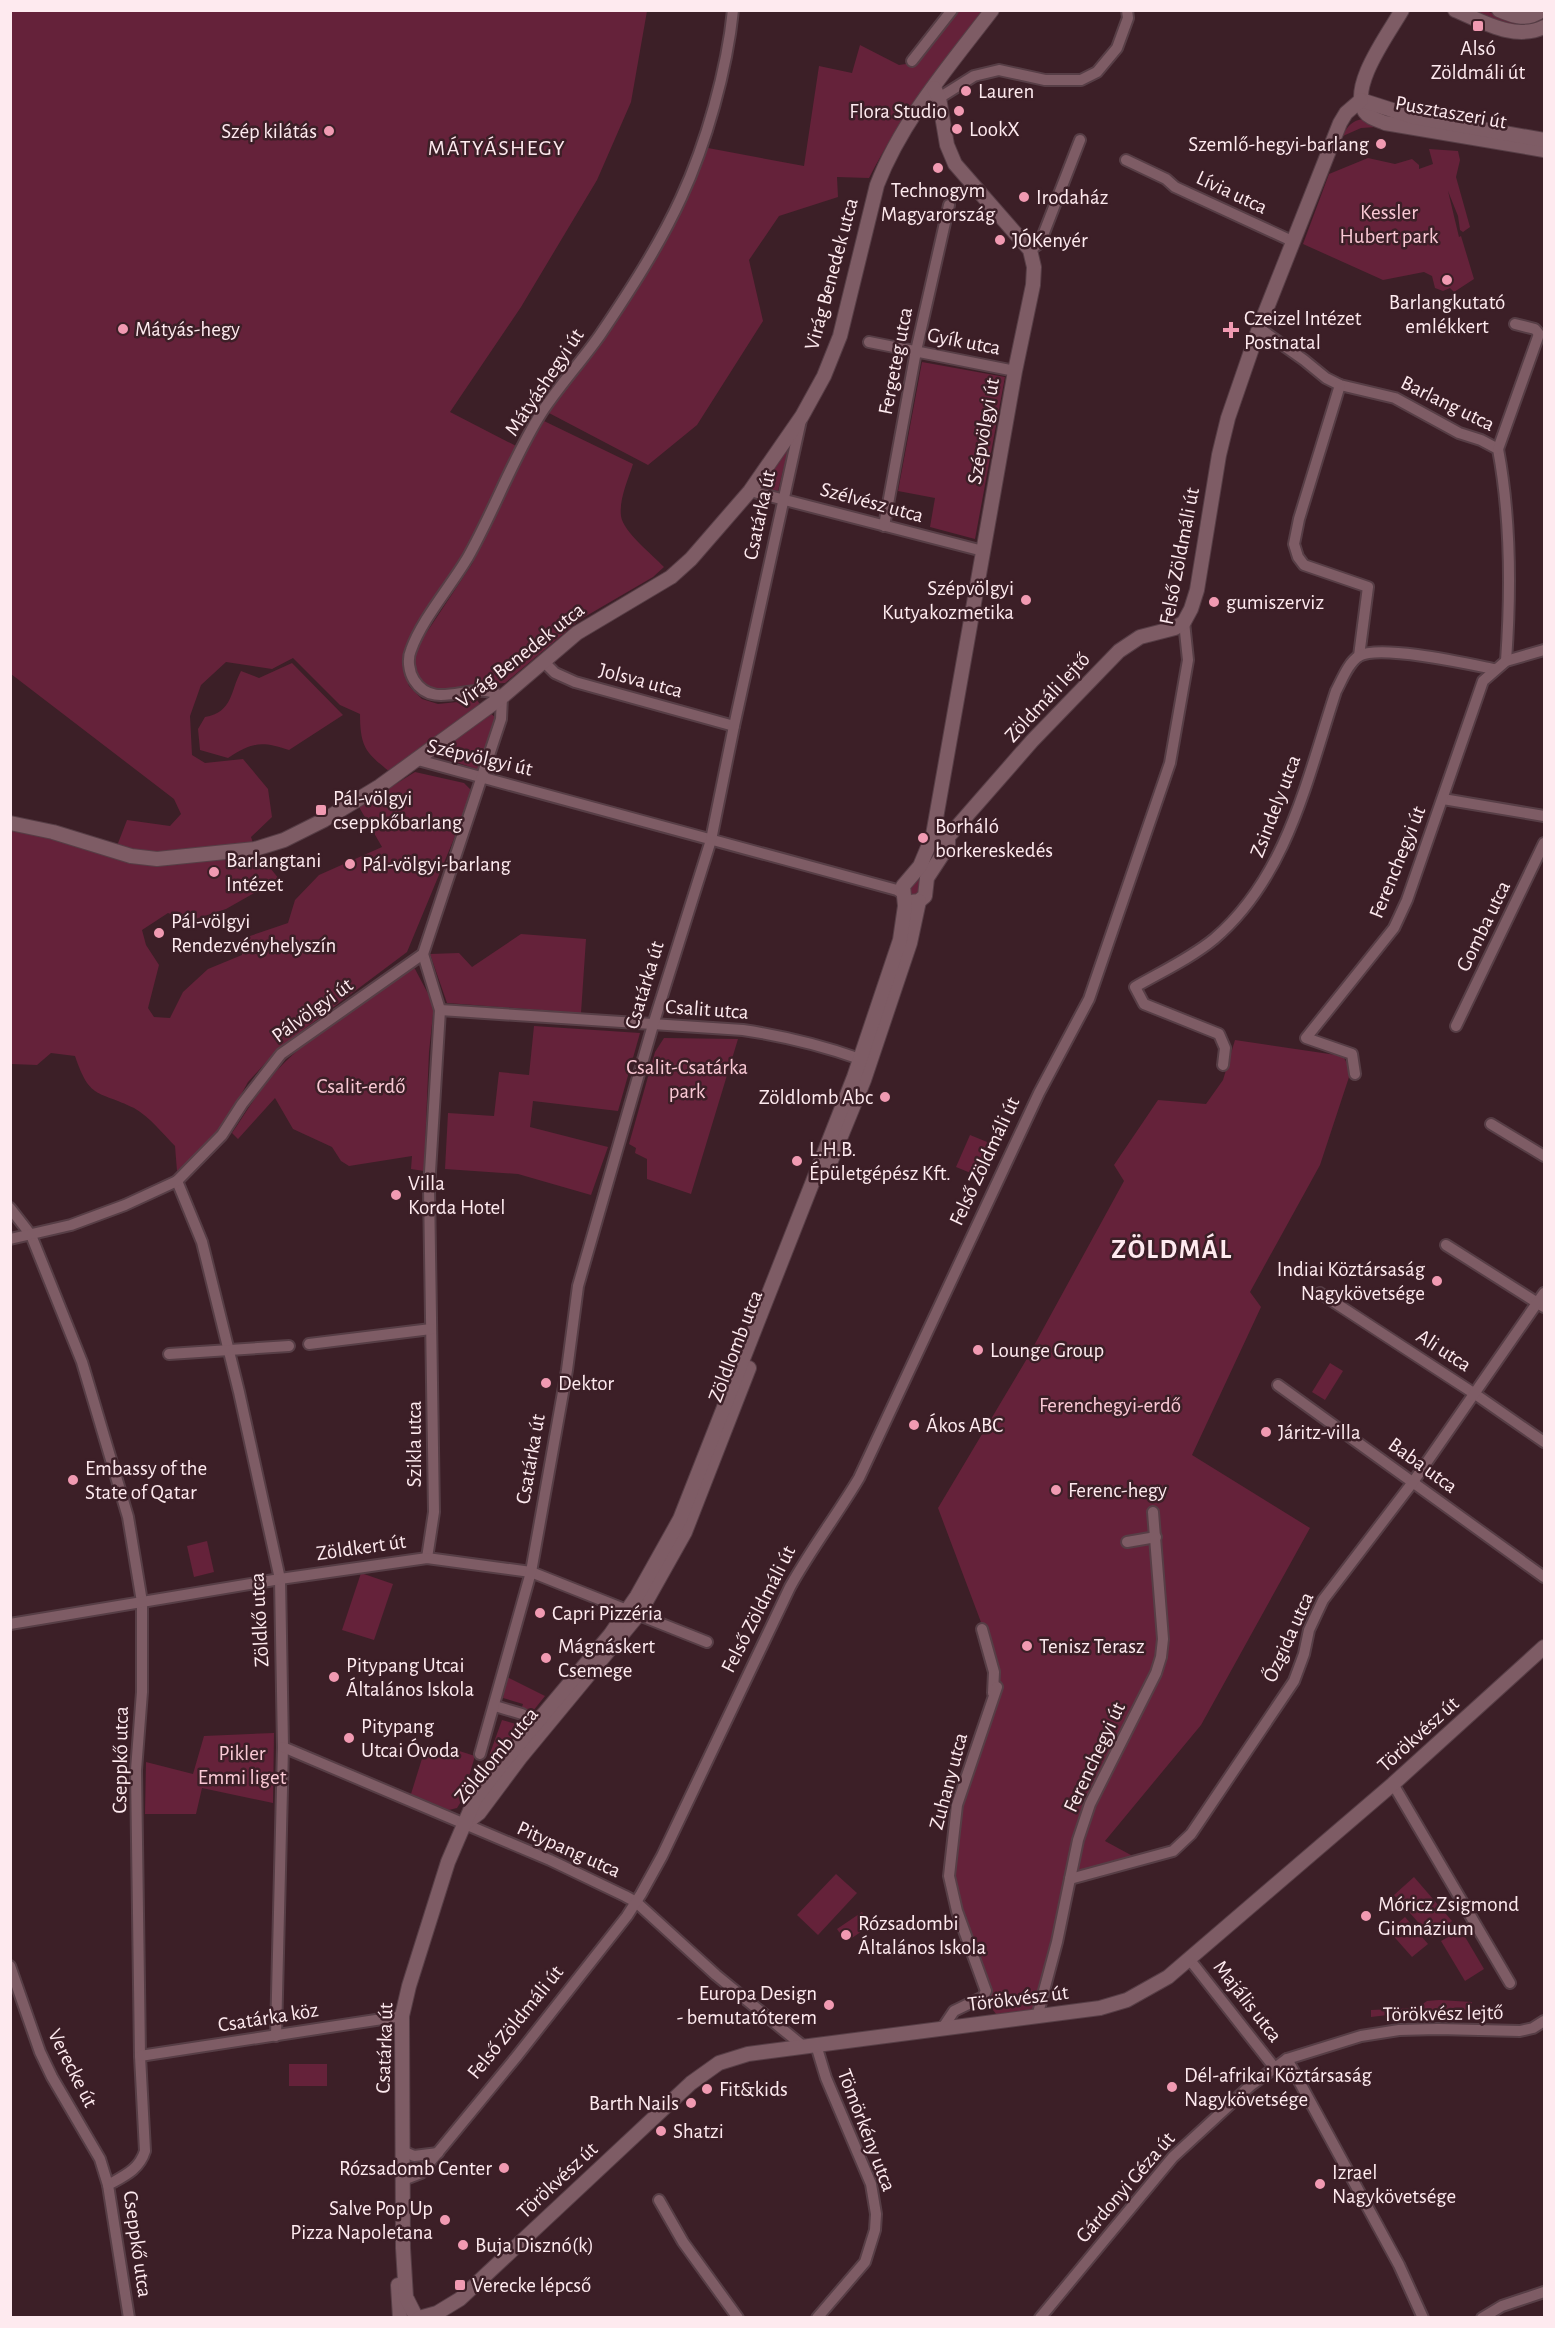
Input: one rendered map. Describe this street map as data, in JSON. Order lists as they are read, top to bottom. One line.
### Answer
{"streets":{"street":["Pusztaszeri út","Lívia utca","Virág Benedek utca","Gyík utca","Fergeteg utca","Mátyáshegyi út","Barlang utca","Szépvölgyi út","Szélvész utca","Csatárka út","Felső Zöldmáli út","Jolsva utca","Zöldmáli lejtő","Zsindely utca","Ferenchegyi út","Gomba utca","Csalit utca","Pálvölgyi út","Zöldlomb utca","Ali utca","Szikla utca","Baba utca","Zöldkert út","Zöldkő utca","Őzgida utca","Törökvész út","Cseppkő utca","Zuhany utca","Pitypang utca","Majális utca","Törökvész lejtő","Csatárka köz","Verecke út","Tömörkény utca","Gárdonyi Géza út"]},"crossings":[["Pusztaszeri út","Felső Zöldmáli út"],["Lívia utca","Felső Zöldmáli út"],["Virág Benedek utca","Mátyáshegyi út"],["Virág Benedek utca","Szépvölgyi út"],["Virág Benedek utca","Szélvész utca"],["Virág Benedek utca","Csatárka út"],["Virág Benedek utca","Jolsva utca"],["Gyík utca","Fergeteg utca"],["Gyík utca","Szépvölgyi út"],["Fergeteg utca","Szélvész utca"],["Barlang utca","Felső Zöldmáli út"],["Barlang utca","Zsindely utca"],["Barlang utca","Ferenchegyi út"],["Szépvölgyi út","Szélvész utca"],["Szépvölgyi út","Csatárka út"],["Szépvölgyi út","Zöldmáli lejtő"],["Szépvölgyi út","Zöldlomb utca"],["Szélvész utca","Csatárka út"],["Csatárka út","Felső Zöldmáli út"],["Csatárka út","Jolsva utca"],["Csatárka út","Csalit utca"],["Csatárka út","Zöldlomb utca"],["Csatárka út","Zöldkert út"],["Csatárka út","Törökvész út"],["Csatárka út","Pitypang utca"],["Csatárka út","Csatárka köz"],["Felső Zöldmáli út","Zöldmáli lejtő"],["Felső Zöldmáli út","Pitypang utca"],["Ferenchegyi út","Őzgida utca"],["Ferenchegyi út","Törökvész út"],["Csalit utca","Zöldlomb utca"],["Csalit utca","Szikla utca"],["Pálvölgyi út","Szikla utca"],["Pálvölgyi út","Zöldkő utca"],["Pálvölgyi út","Cseppkő utca"],["Zöldlomb utca","Zöldkert út"],["Zöldlomb utca","Pitypang utca"],["Ali utca","Őzgida utca"],["Szikla utca","Zöldkert út"],["Baba utca","Őzgida utca"],["Zöldkert út","Zöldkő utca"],["Zöldkert út","Cseppkő utca"],["Zöldkő utca","Pitypang utca"],["Zöldkő utca","Csatárka köz"],["Törökvész út","Zuhany utca"],["Törökvész út","Pitypang utca"],["Törökvész út","Majális utca"],["Törökvész út","Tömörkény utca"],["Cseppkő utca","Csatárka köz"],["Cseppkő utca","Verecke út"],["Pitypang utca","Tömörkény utca"],["Majális utca","Törökvész lejtő"],["Majális utca","Gárdonyi Géza út"],["Törökvész lejtő","Gárdonyi Géza út"]],"districts":["MÁTYÁSHEGY","ZÖLDMÁL"],"parks":["Kessler Hubert park","Csalit-Csatárka park","Csalit-erdő","Ferenchegyi-erdő","Pikler Emmi liget"],"places":{"transit":["Alsó Zöldmáli út","Pál-völgyi cseppkőbarlang","Verecke lépcső"],"other":["Lauren","Flora Studio","LookX","Szép kilátás","Szemlő-hegyi-barlang","Technogym Magyarország","Irodaház","JÓKenyér","Barlangkutató emlékkert","Mátyás-hegy","Szépvölgyi Kutyakozmetika","gumiszerviz","Borháló borkereskedés","Pál-völgyi-barlang","Barlangtani Intézet","Pál-völgyi Rendezvényhelyszín","Zöldlomb Abc","L.H.B. Épületgépész Kft.","Villa Korda Hotel","Indiai Köztársaság Nagykövetsége","Lounge Group","Dektor","Ákos ABC","Járitz-villa","Embassy of the State of Qatar","Ferenc-hegy","Capri Pizzéria","Tenisz Terasz","Mágnáskert Csemege","Pitypang Utcai Általános Iskola","Pitypang Utcai Óvoda","Móricz Zsigmond Gimnázium","Rózsadombi Általános Iskola","Europa Design - bemutatóterem","Dél-afrikai Köztársaság Nagykövetsége","Fit&kids","Barth Nails","Shatzi","Rózsadomb Center","Izrael Nagykövetsége","Salve Pop Up Pizza Napoletana","Buja Disznó(k)"],"health":["Czeizel Intézet Postnatal"]}}
